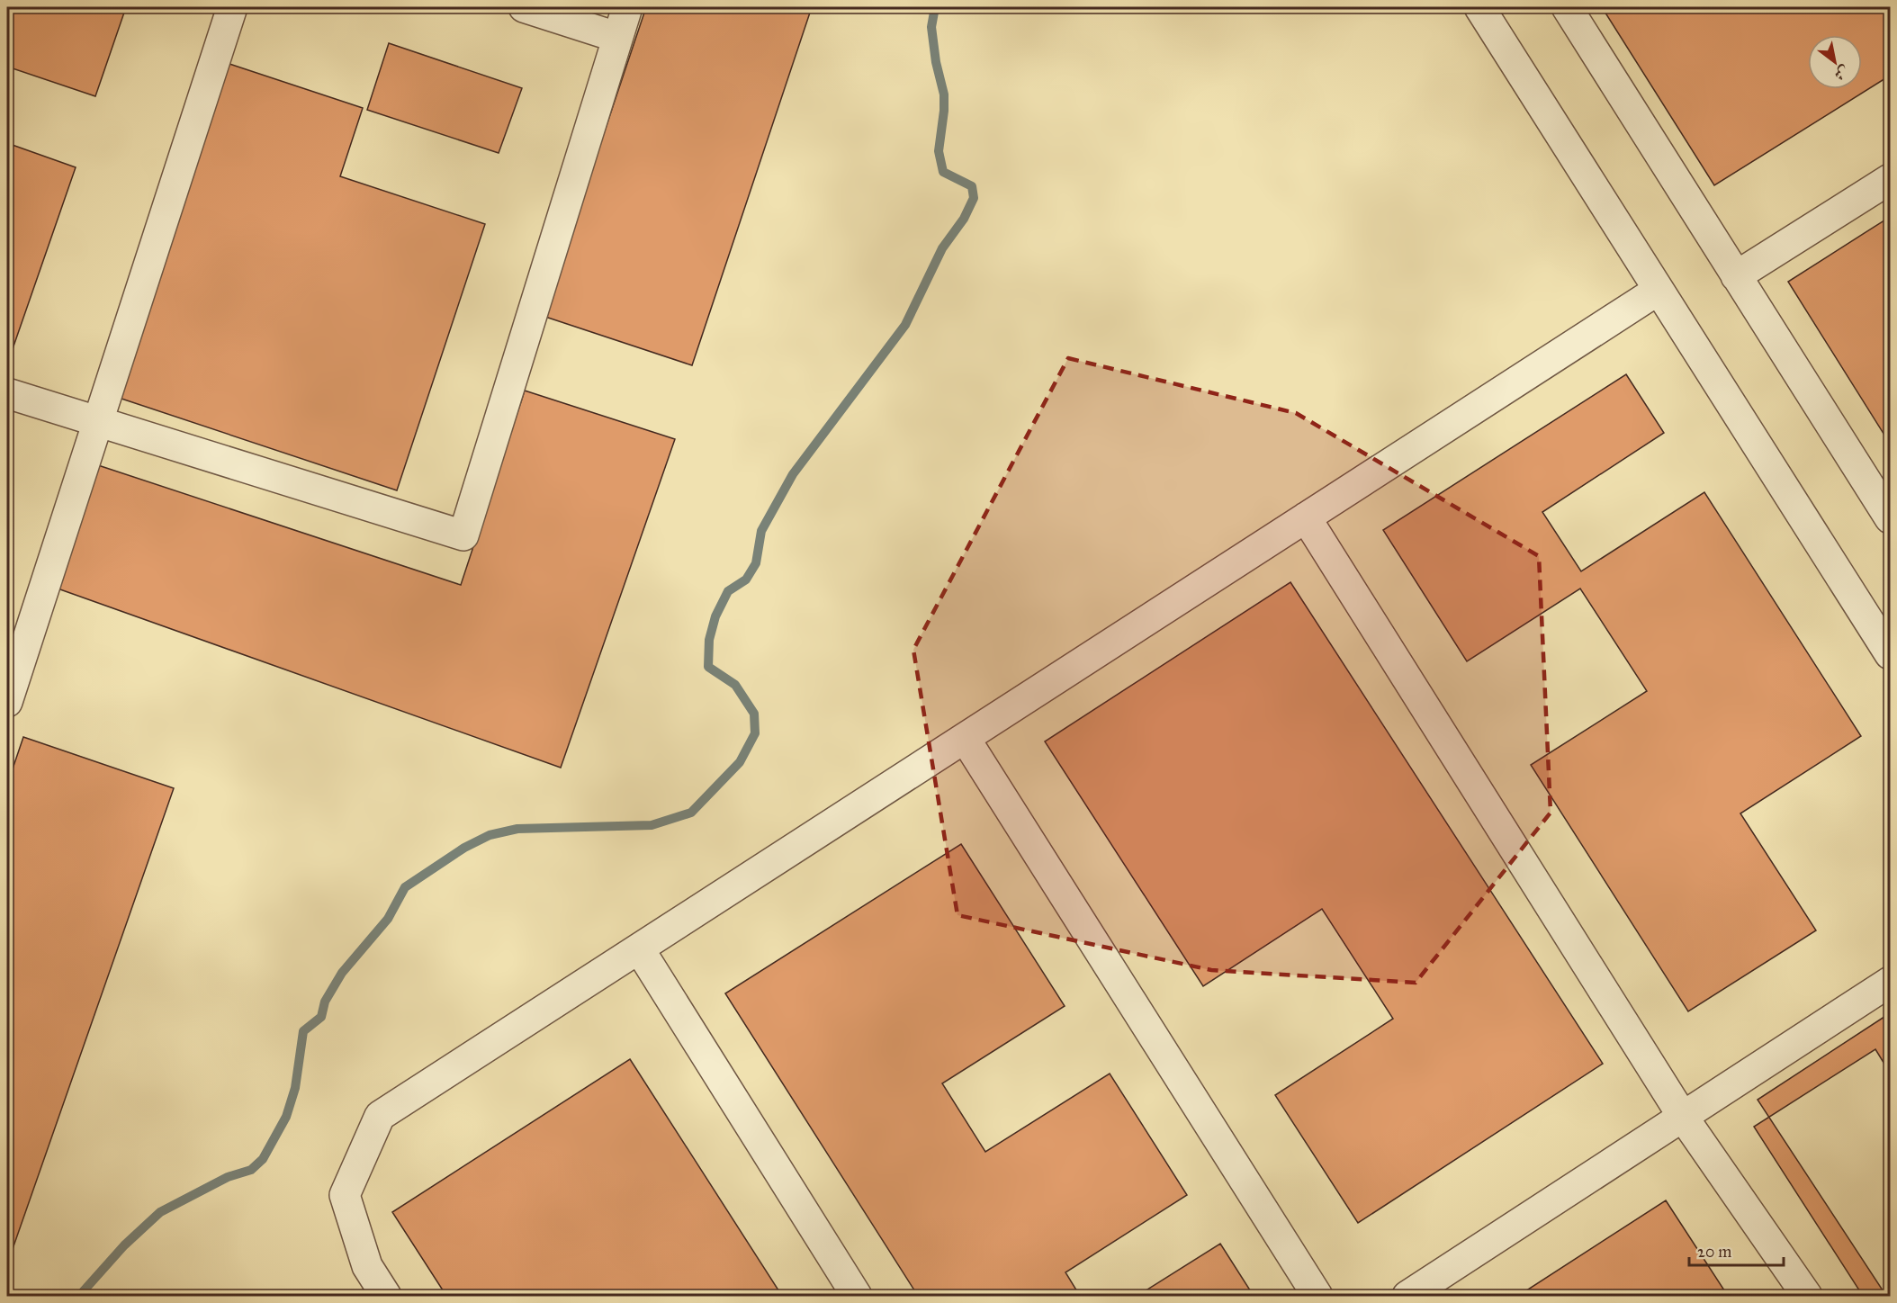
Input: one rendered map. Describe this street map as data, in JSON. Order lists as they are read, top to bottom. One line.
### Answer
{"scale_bar":"20 m","north":"bottom right"}
